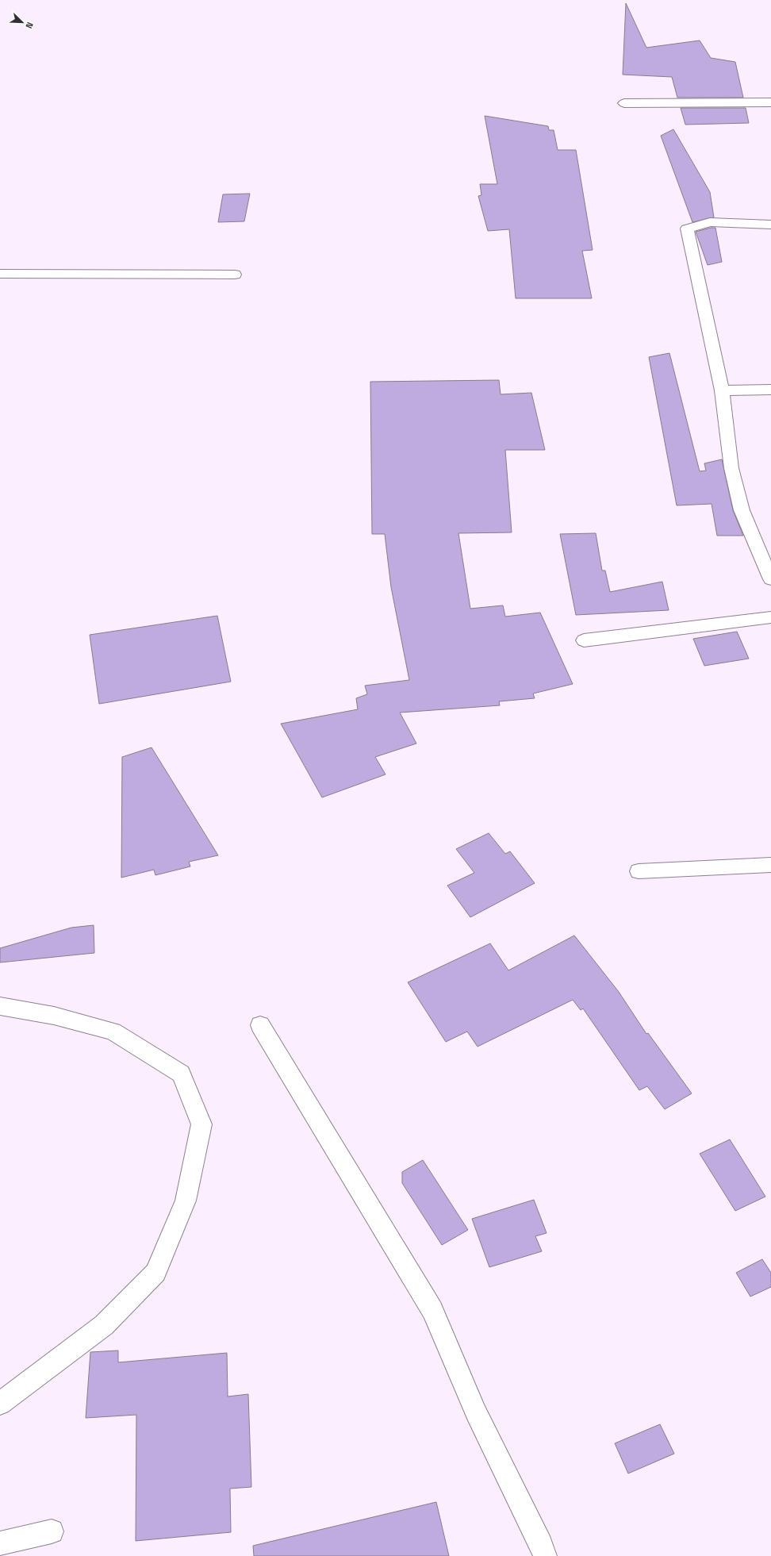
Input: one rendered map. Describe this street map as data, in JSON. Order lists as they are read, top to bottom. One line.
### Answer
{"north":"bottom right"}
